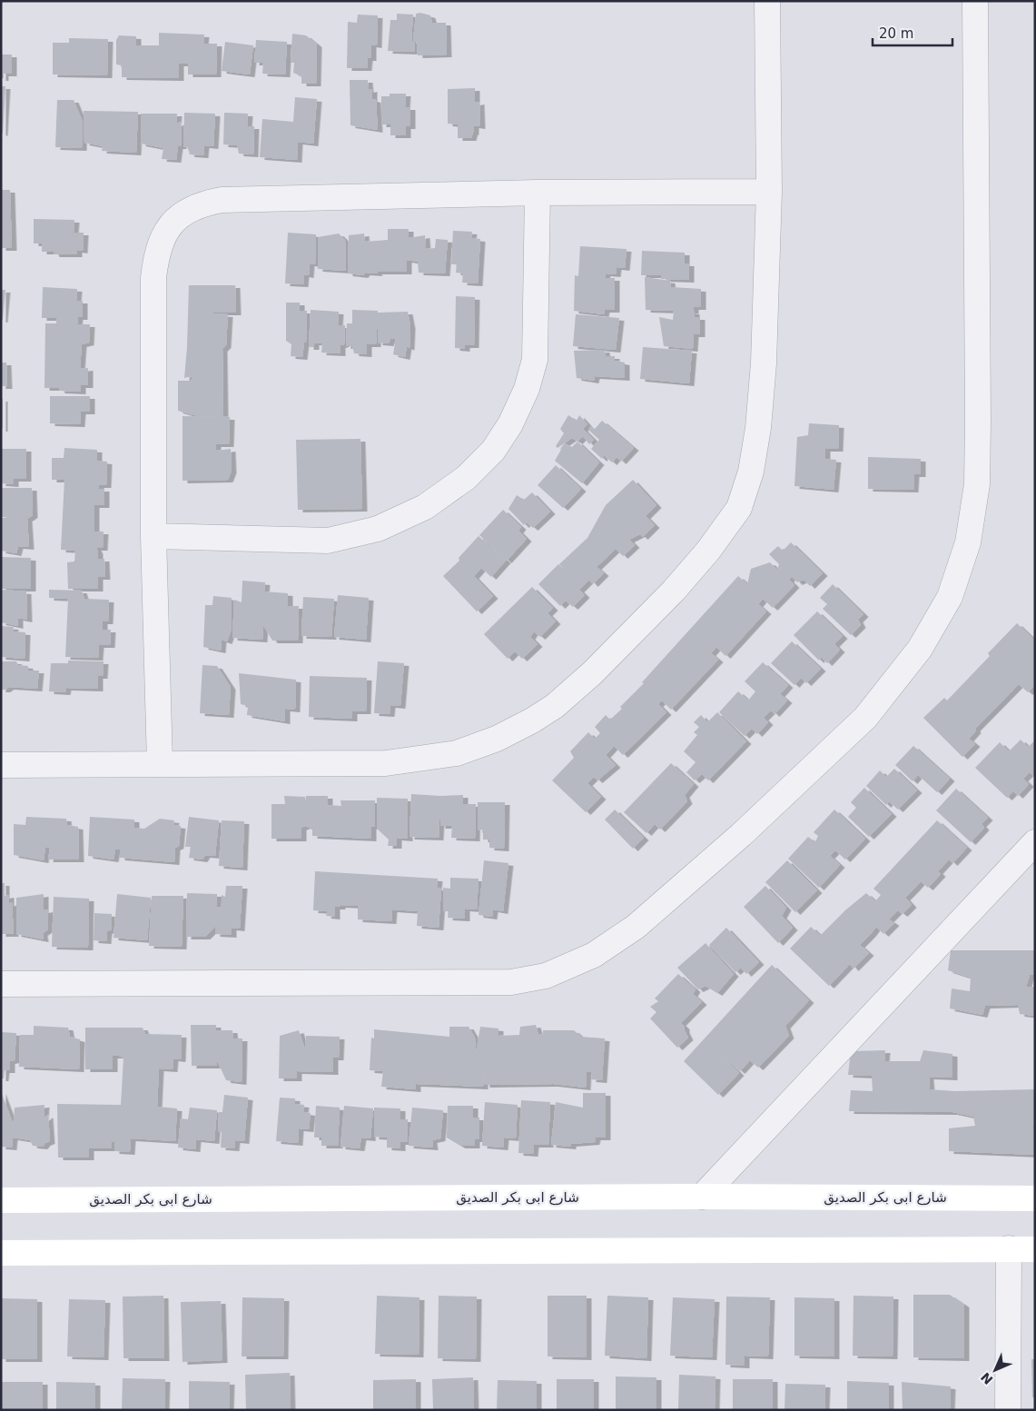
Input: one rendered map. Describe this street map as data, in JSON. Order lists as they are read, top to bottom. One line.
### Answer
{"streets":{"main road":["شارع ابى بكر الصديق"]},"scale_bar":"20 m","north":"bottom left"}
